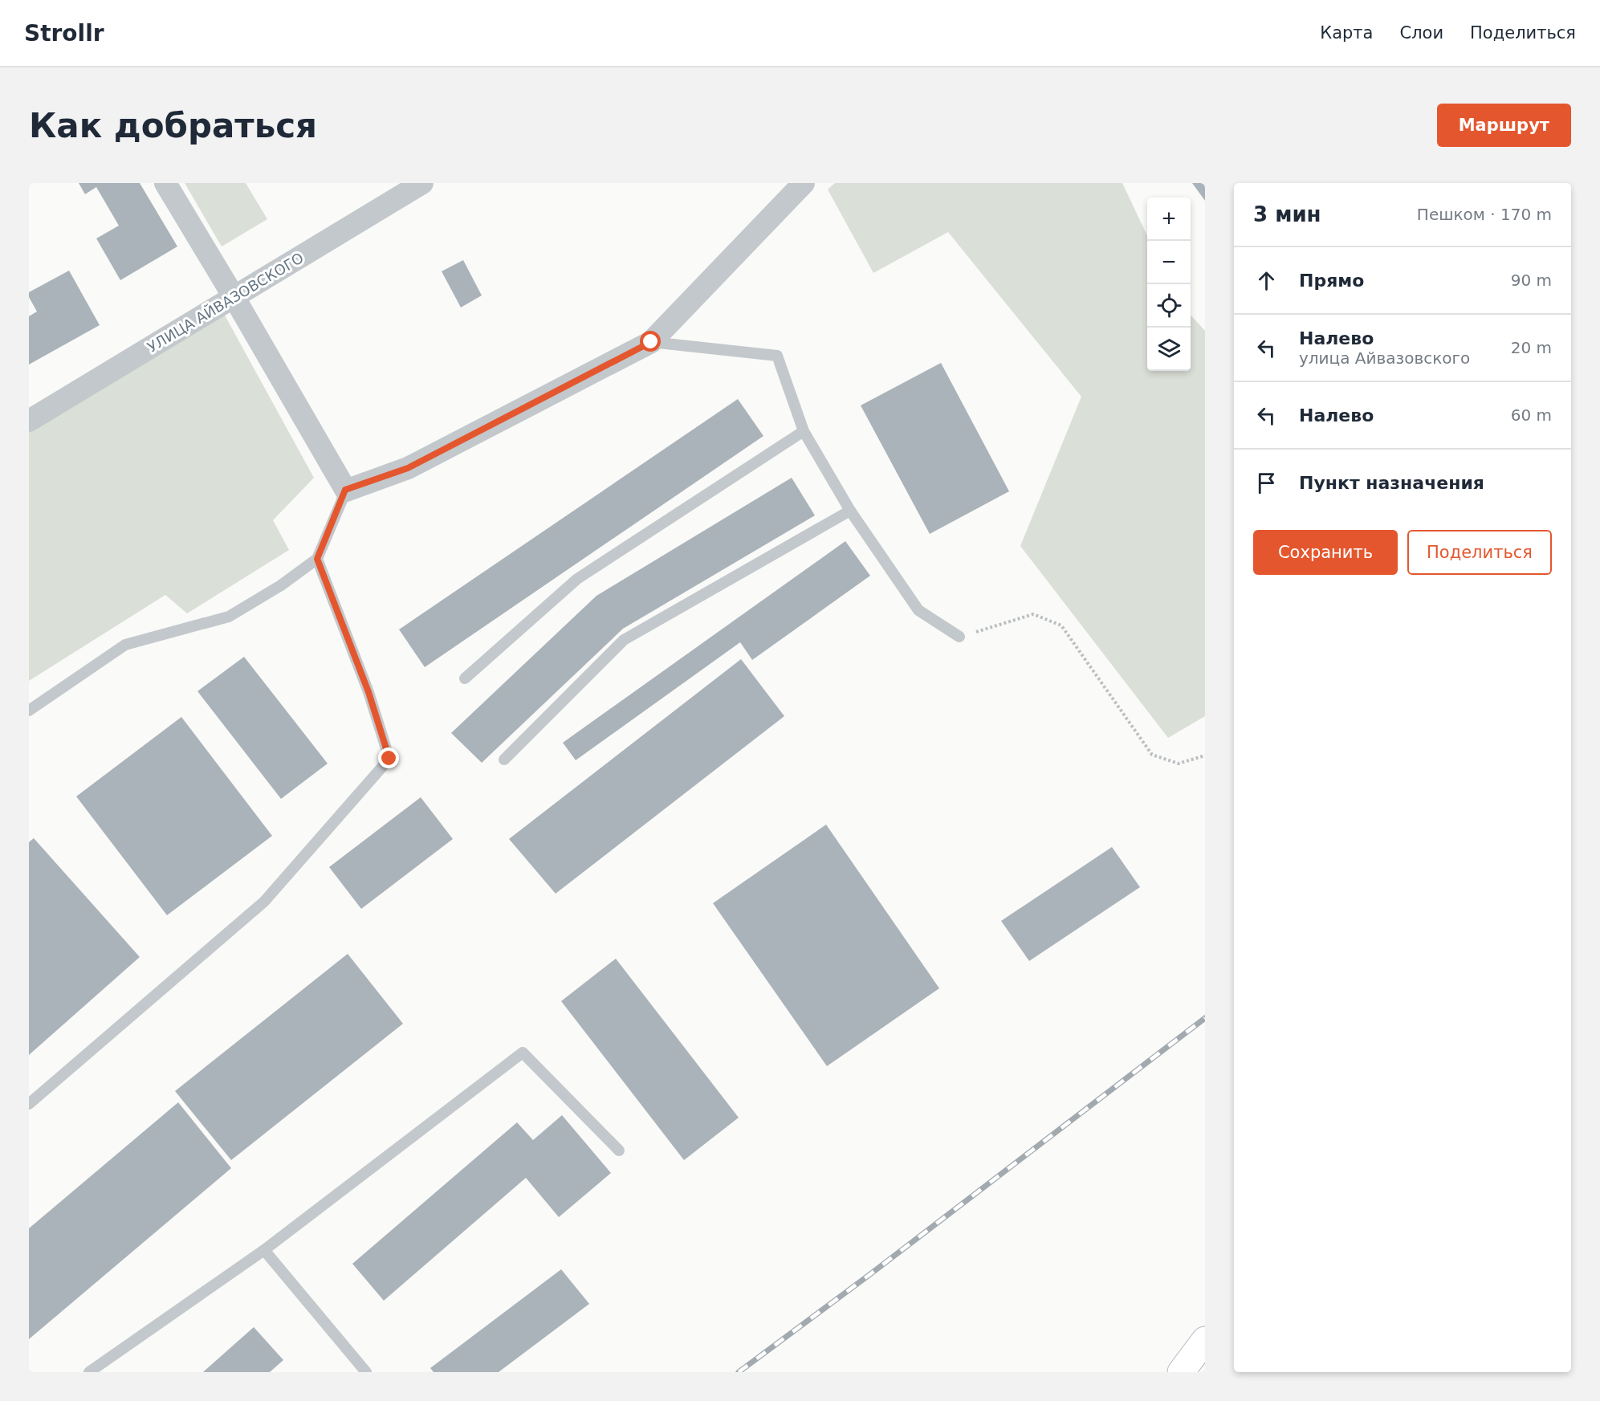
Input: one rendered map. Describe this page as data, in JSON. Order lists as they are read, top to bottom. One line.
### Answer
{"streets":{"street":["УЛИЦА АЙВАЗОВСКОГО"]},"page":{"header":"Strollr","nav":["Карта","Слои","Поделиться"],"buttons":["Маршрут",["Сохранить","Поделиться"]],"title":"Как добраться","heading":["3 мин","Пешком · 170 m"],"map_buttons":["+","−"],"list":[["Прямо","90 m"],["Налево","улица Айвазовского","20 m"],["Налево","60 m"],"Пункт назначения"]}}
